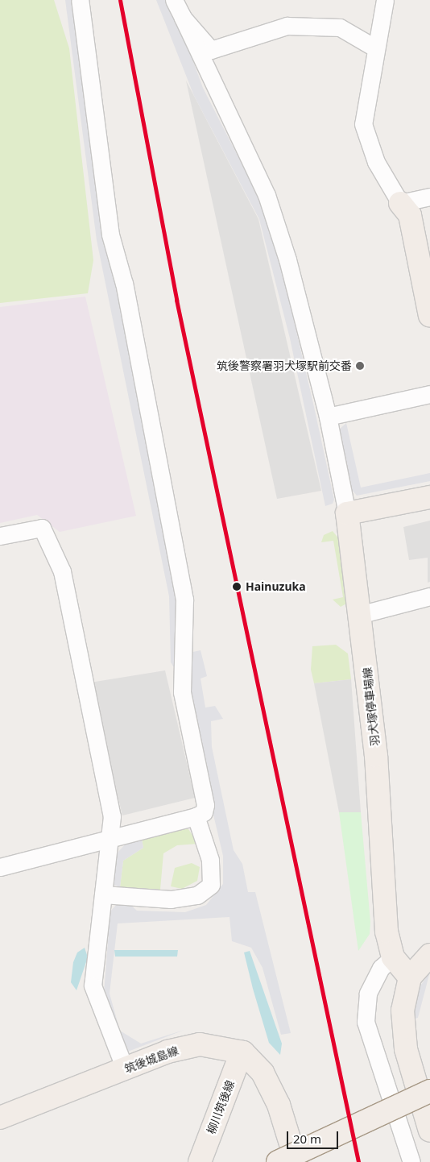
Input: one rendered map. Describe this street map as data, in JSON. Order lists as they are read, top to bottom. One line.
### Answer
{"streets":{"main road":["羽犬塚停車場線","筑後城島線","柳川筑後線"]},"crossings":[["筑後城島線","柳川筑後線"]],"places":["筑後警察署羽犬塚駅前交番","Hainuzuka"],"scale_bar":"20 m"}
